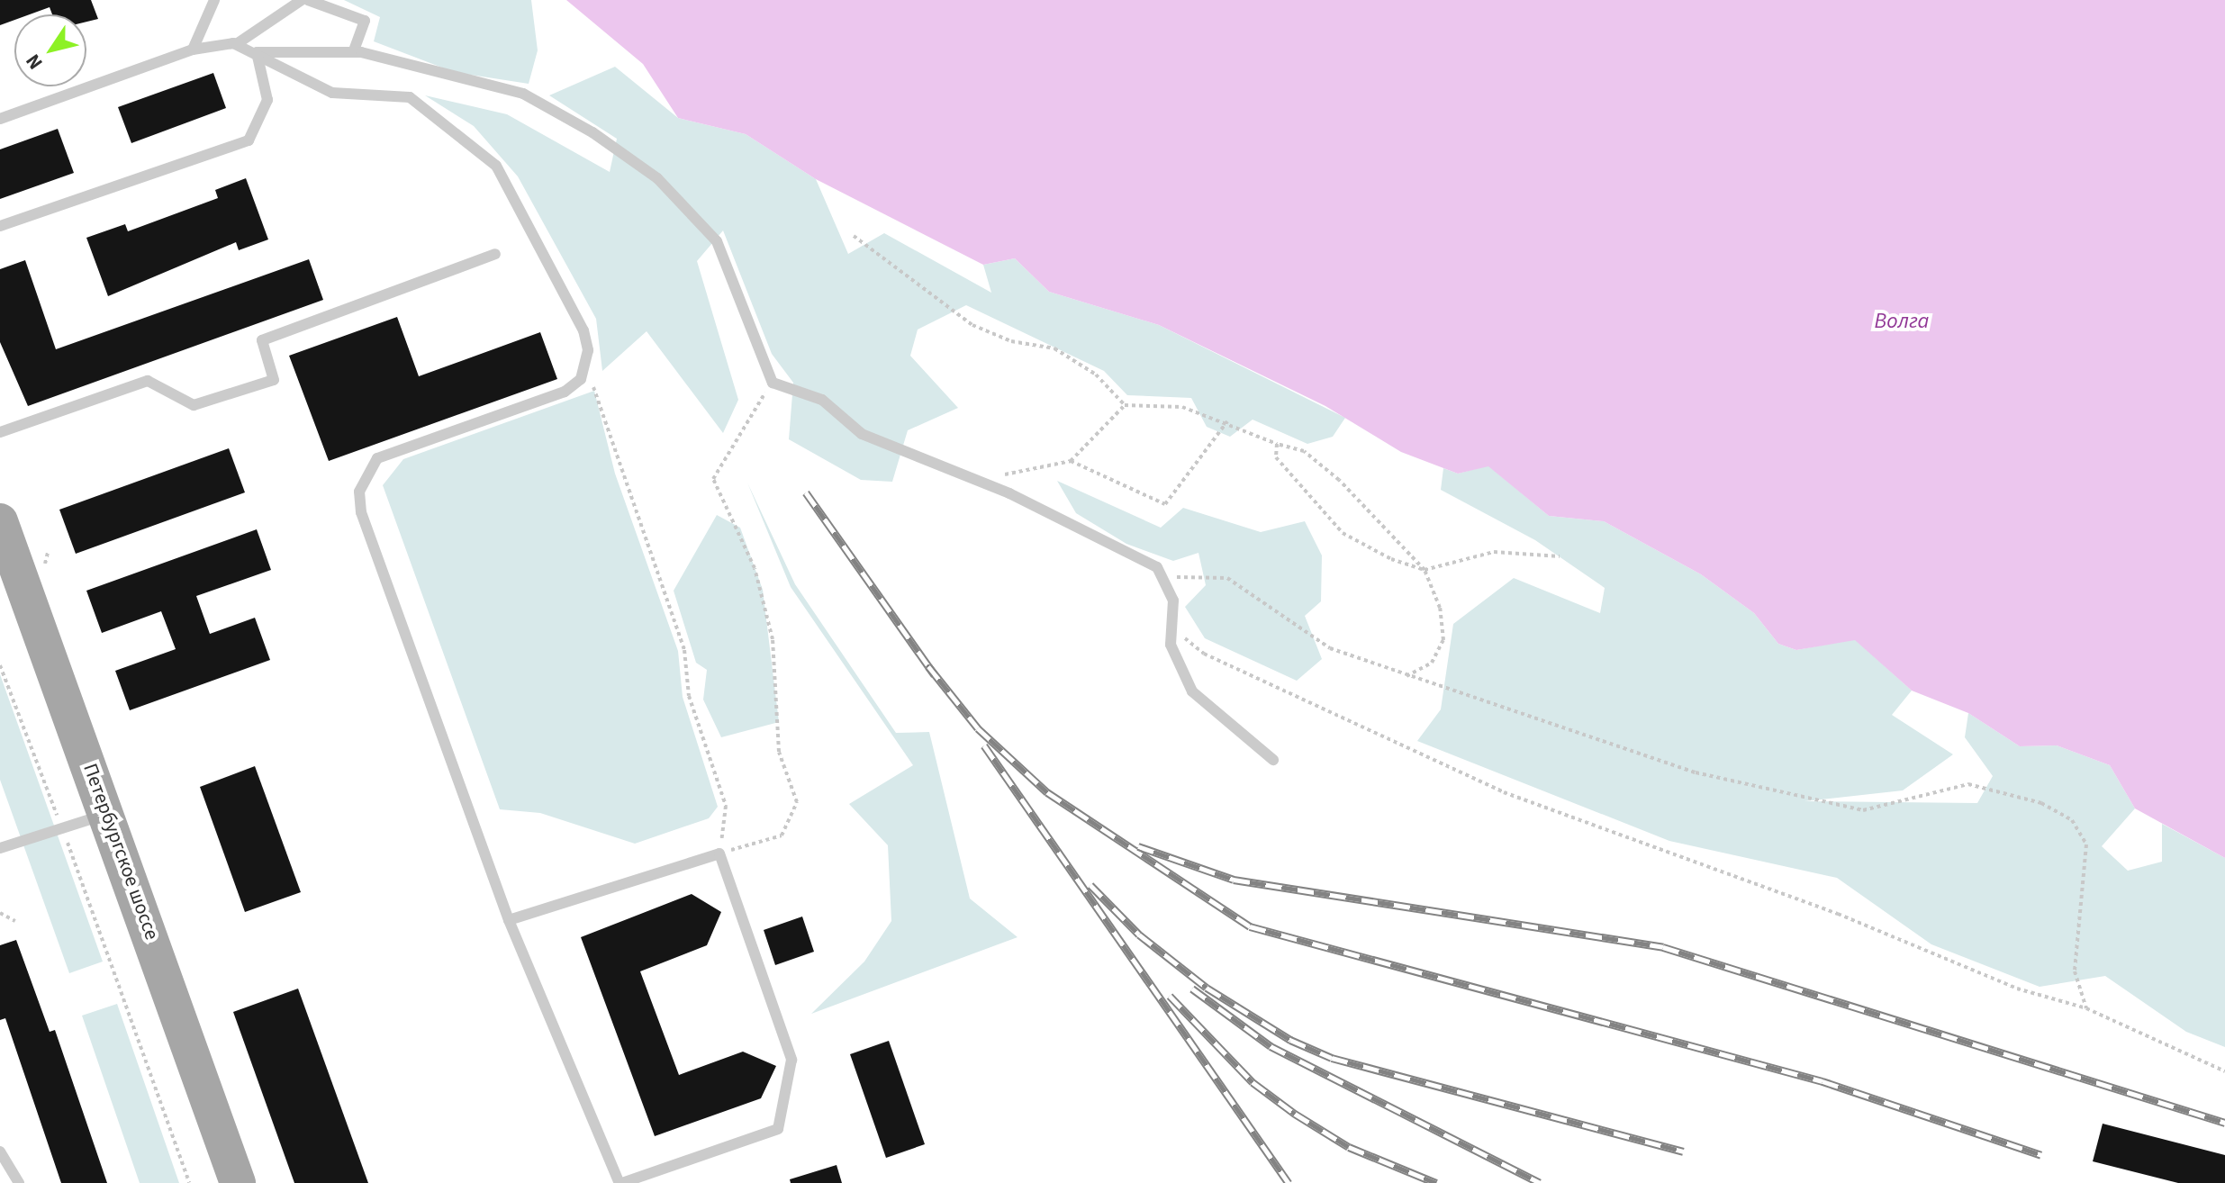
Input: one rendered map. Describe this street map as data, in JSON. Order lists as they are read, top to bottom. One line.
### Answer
{"streets":{"main road":["Петербургское шоссе"]},"water":["Волга"],"north":"bottom left"}
